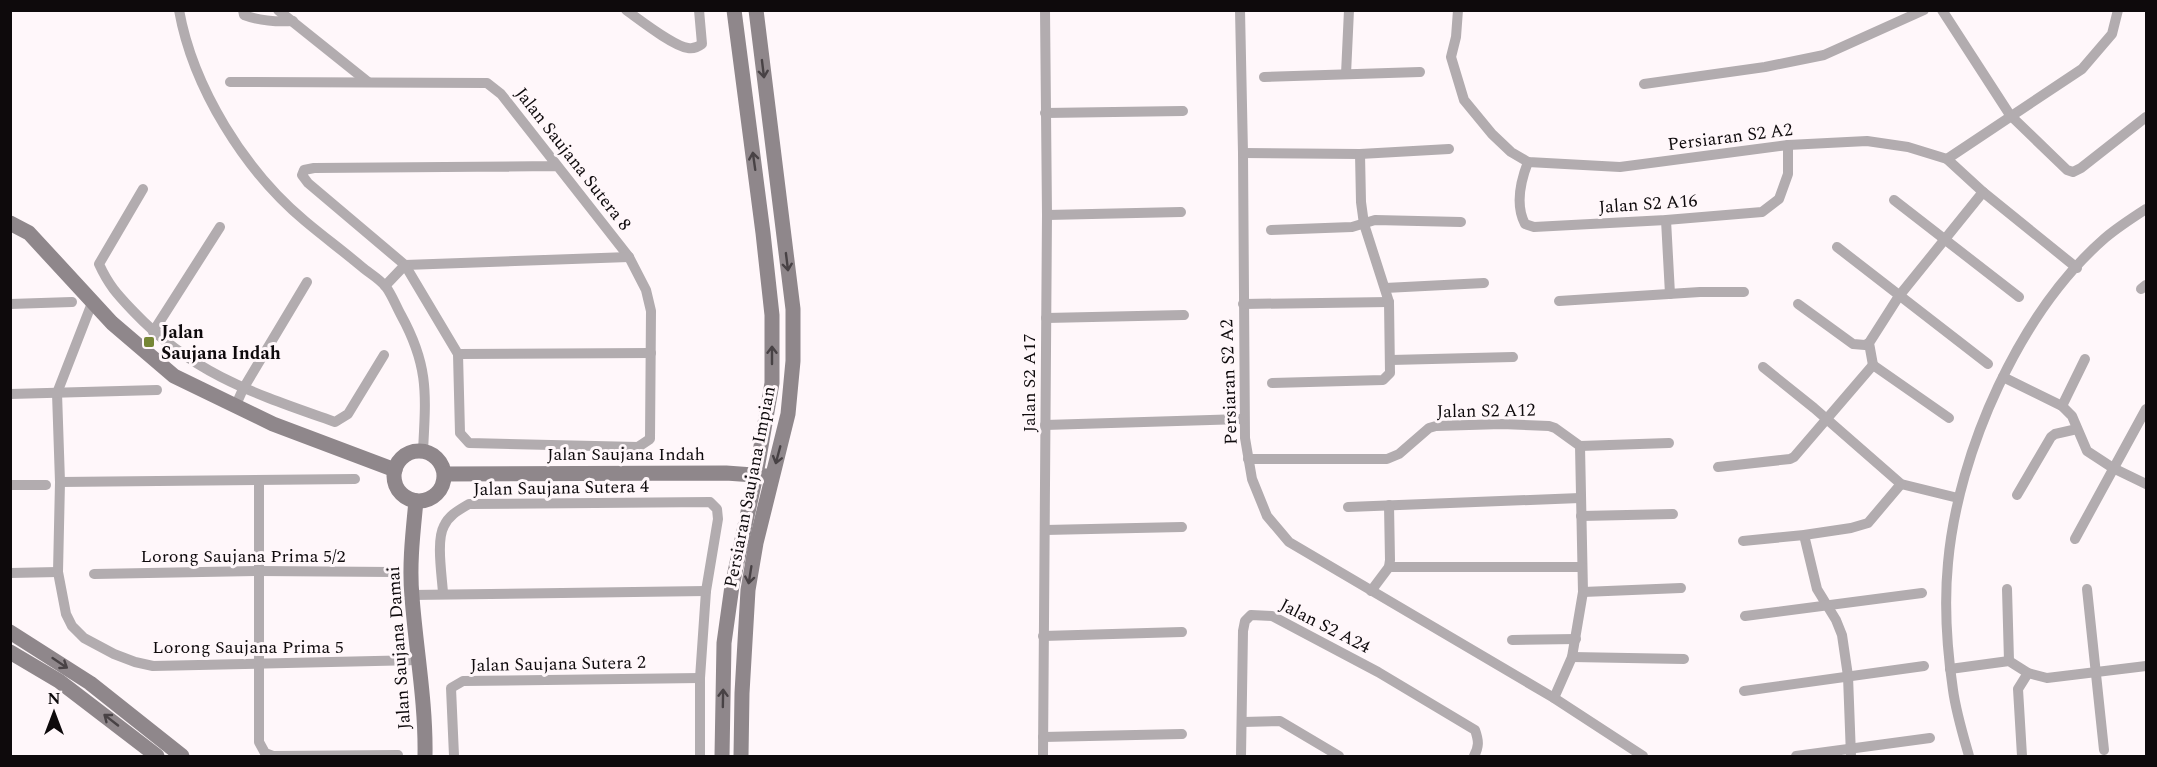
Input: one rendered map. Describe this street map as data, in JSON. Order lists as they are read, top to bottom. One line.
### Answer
{"streets":{"street":["Persiaran S2 A2","Jalan Saujana Sutera 8","Jalan S2 A16","Jalan S2 A17","Jalan S2 A12","Jalan Saujana Indah","Persiaran Saujana Impian","Jalan Saujana Sutera 4","Lorong Saujana Prima 5/2","Jalan S2 A24","Lorong Saujana Prima 5","Jalan Saujana Damai","Jalan Saujana Sutera 2"]},"crossings":[["Persiaran S2 A2","Jalan S2 A16"],["Persiaran S2 A2","Jalan S2 A12"],["Jalan Saujana Indah","Persiaran Saujana Impian"],["Jalan Saujana Indah","Jalan Saujana Damai"],["Lorong Saujana Prima 5","Jalan Saujana Damai"]],"places":{"transit":["Jalan Saujana Indah"]},"north":"top"}
